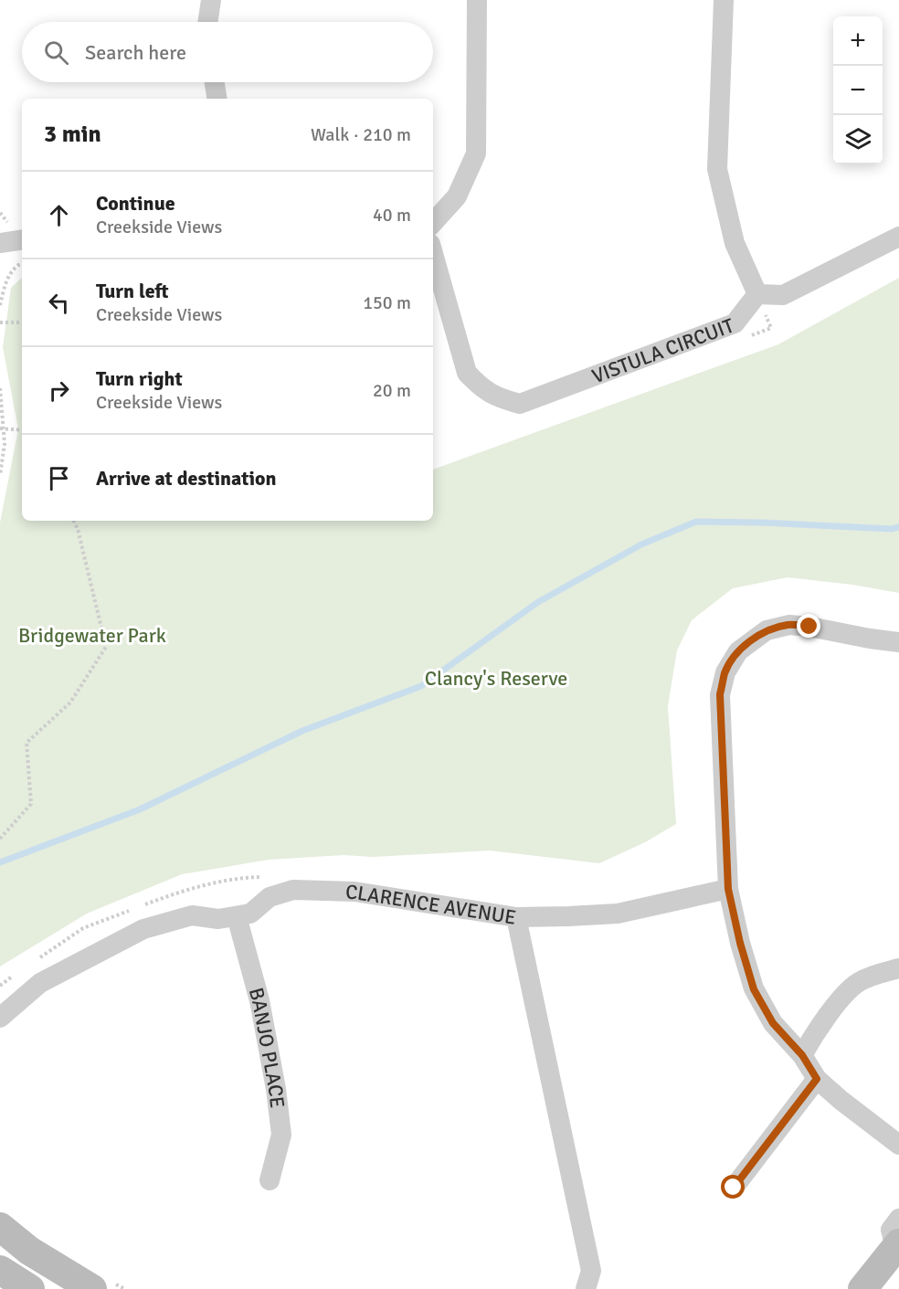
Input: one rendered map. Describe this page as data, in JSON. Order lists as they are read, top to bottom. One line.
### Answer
{"streets":{"street":["VISTULA CIRCUIT","CLARENCE AVENUE","BANJO PLACE"]},"crossings":[["CLARENCE AVENUE","BANJO PLACE"]],"parks":["Bridgewater Park","Clancy's Reserve"],"page":{"map_buttons":["+","−"],"search":"Search here","heading":["3 min","Walk · 210 m"],"list":[["Continue","Creekside Views","40 m"],["Turn left","Creekside Views","150 m"],["Turn right","Creekside Views","20 m"],"Arrive at destination"]}}
